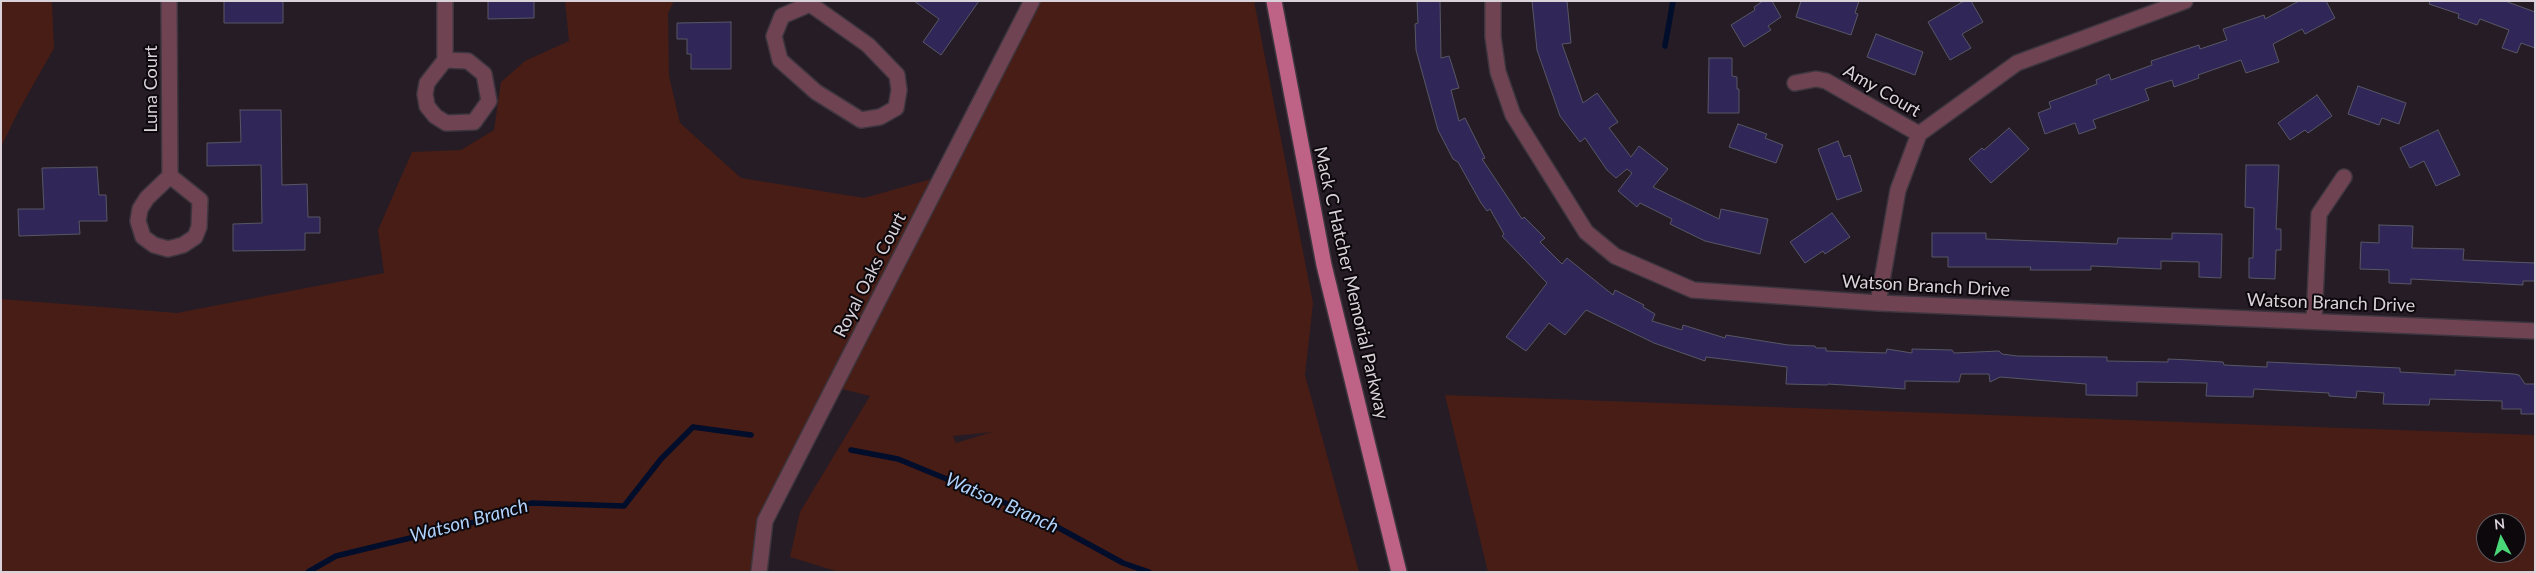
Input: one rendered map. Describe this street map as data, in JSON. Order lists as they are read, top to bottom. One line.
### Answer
{"streets":{"main road":["Mack C Hatcher Memorial Parkway"],"street":["Luna Court","Amy Court","Royal Oaks Court","Watson Branch Drive"]},"water":["Watson Branch"],"north":"top"}
